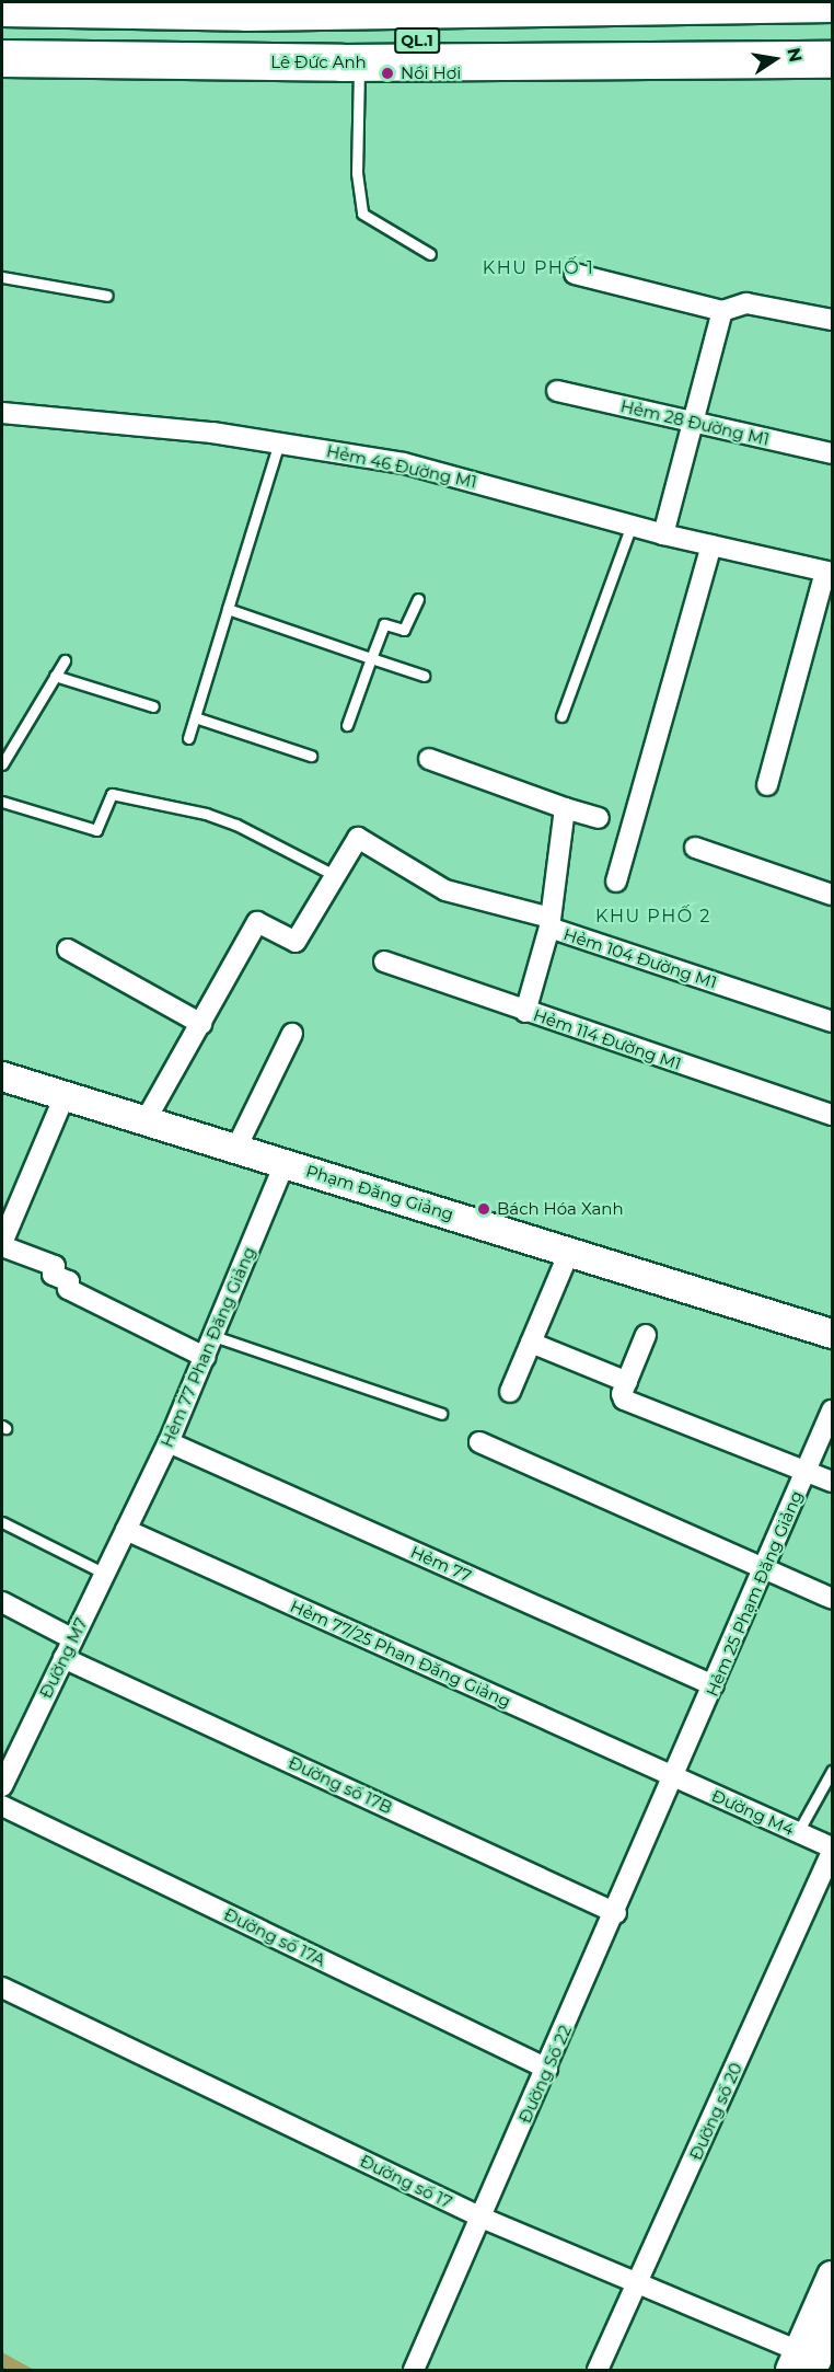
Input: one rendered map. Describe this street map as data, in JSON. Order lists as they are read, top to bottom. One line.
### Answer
{"streets":{"highway":["QL.1","Lê Đức Anh"],"street":["Hẻm 28 Đường M1","Hẻm 46 Đường M1","Hẻm 104 Đường M1","Hẻm 114 Đường M1","Phạm Đăng Giảng","Hẻm 77 Phan Đăng Giảng","Hẻm 77","Hẻm 25 Phạm Đăng Giảng","Hẻm 77/25 Phan Đăng Giảng","Đường M7","Đường số 17B","Đường M4","Đường số 17A","Đường Số 22","Đường số 20","Đường số 17"]},"crossings":[["Phạm Đăng Giảng","Hẻm 77 Phan Đăng Giảng"],["Hẻm 77 Phan Đăng Giảng","Hẻm 77"],["Hẻm 77 Phan Đăng Giảng","Hẻm 77/25 Phan Đăng Giảng"],["Hẻm 77 Phan Đăng Giảng","Đường M7"],["Hẻm 77","Hẻm 25 Phạm Đăng Giảng"],["Hẻm 25 Phạm Đăng Giảng","Hẻm 77/25 Phan Đăng Giảng"],["Hẻm 25 Phạm Đăng Giảng","Đường M4"],["Hẻm 25 Phạm Đăng Giảng","Đường Số 22"],["Hẻm 77/25 Phan Đăng Giảng","Đường M7"],["Hẻm 77/25 Phan Đăng Giảng","Đường M4"],["Hẻm 77/25 Phan Đăng Giảng","Đường Số 22"],["Đường M7","Đường số 17B"],["Đường số 17B","Đường Số 22"],["Đường M4","Đường Số 22"],["Đường M4","Đường số 20"],["Đường số 17A","Đường Số 22"],["Đường Số 22","Đường số 17"],["Đường số 20","Đường số 17"]],"districts":["KHU PHỐ 1","KHU PHỐ 2"],"places":["Nồi Hơi","Bách Hóa Xanh"],"north":"right"}
